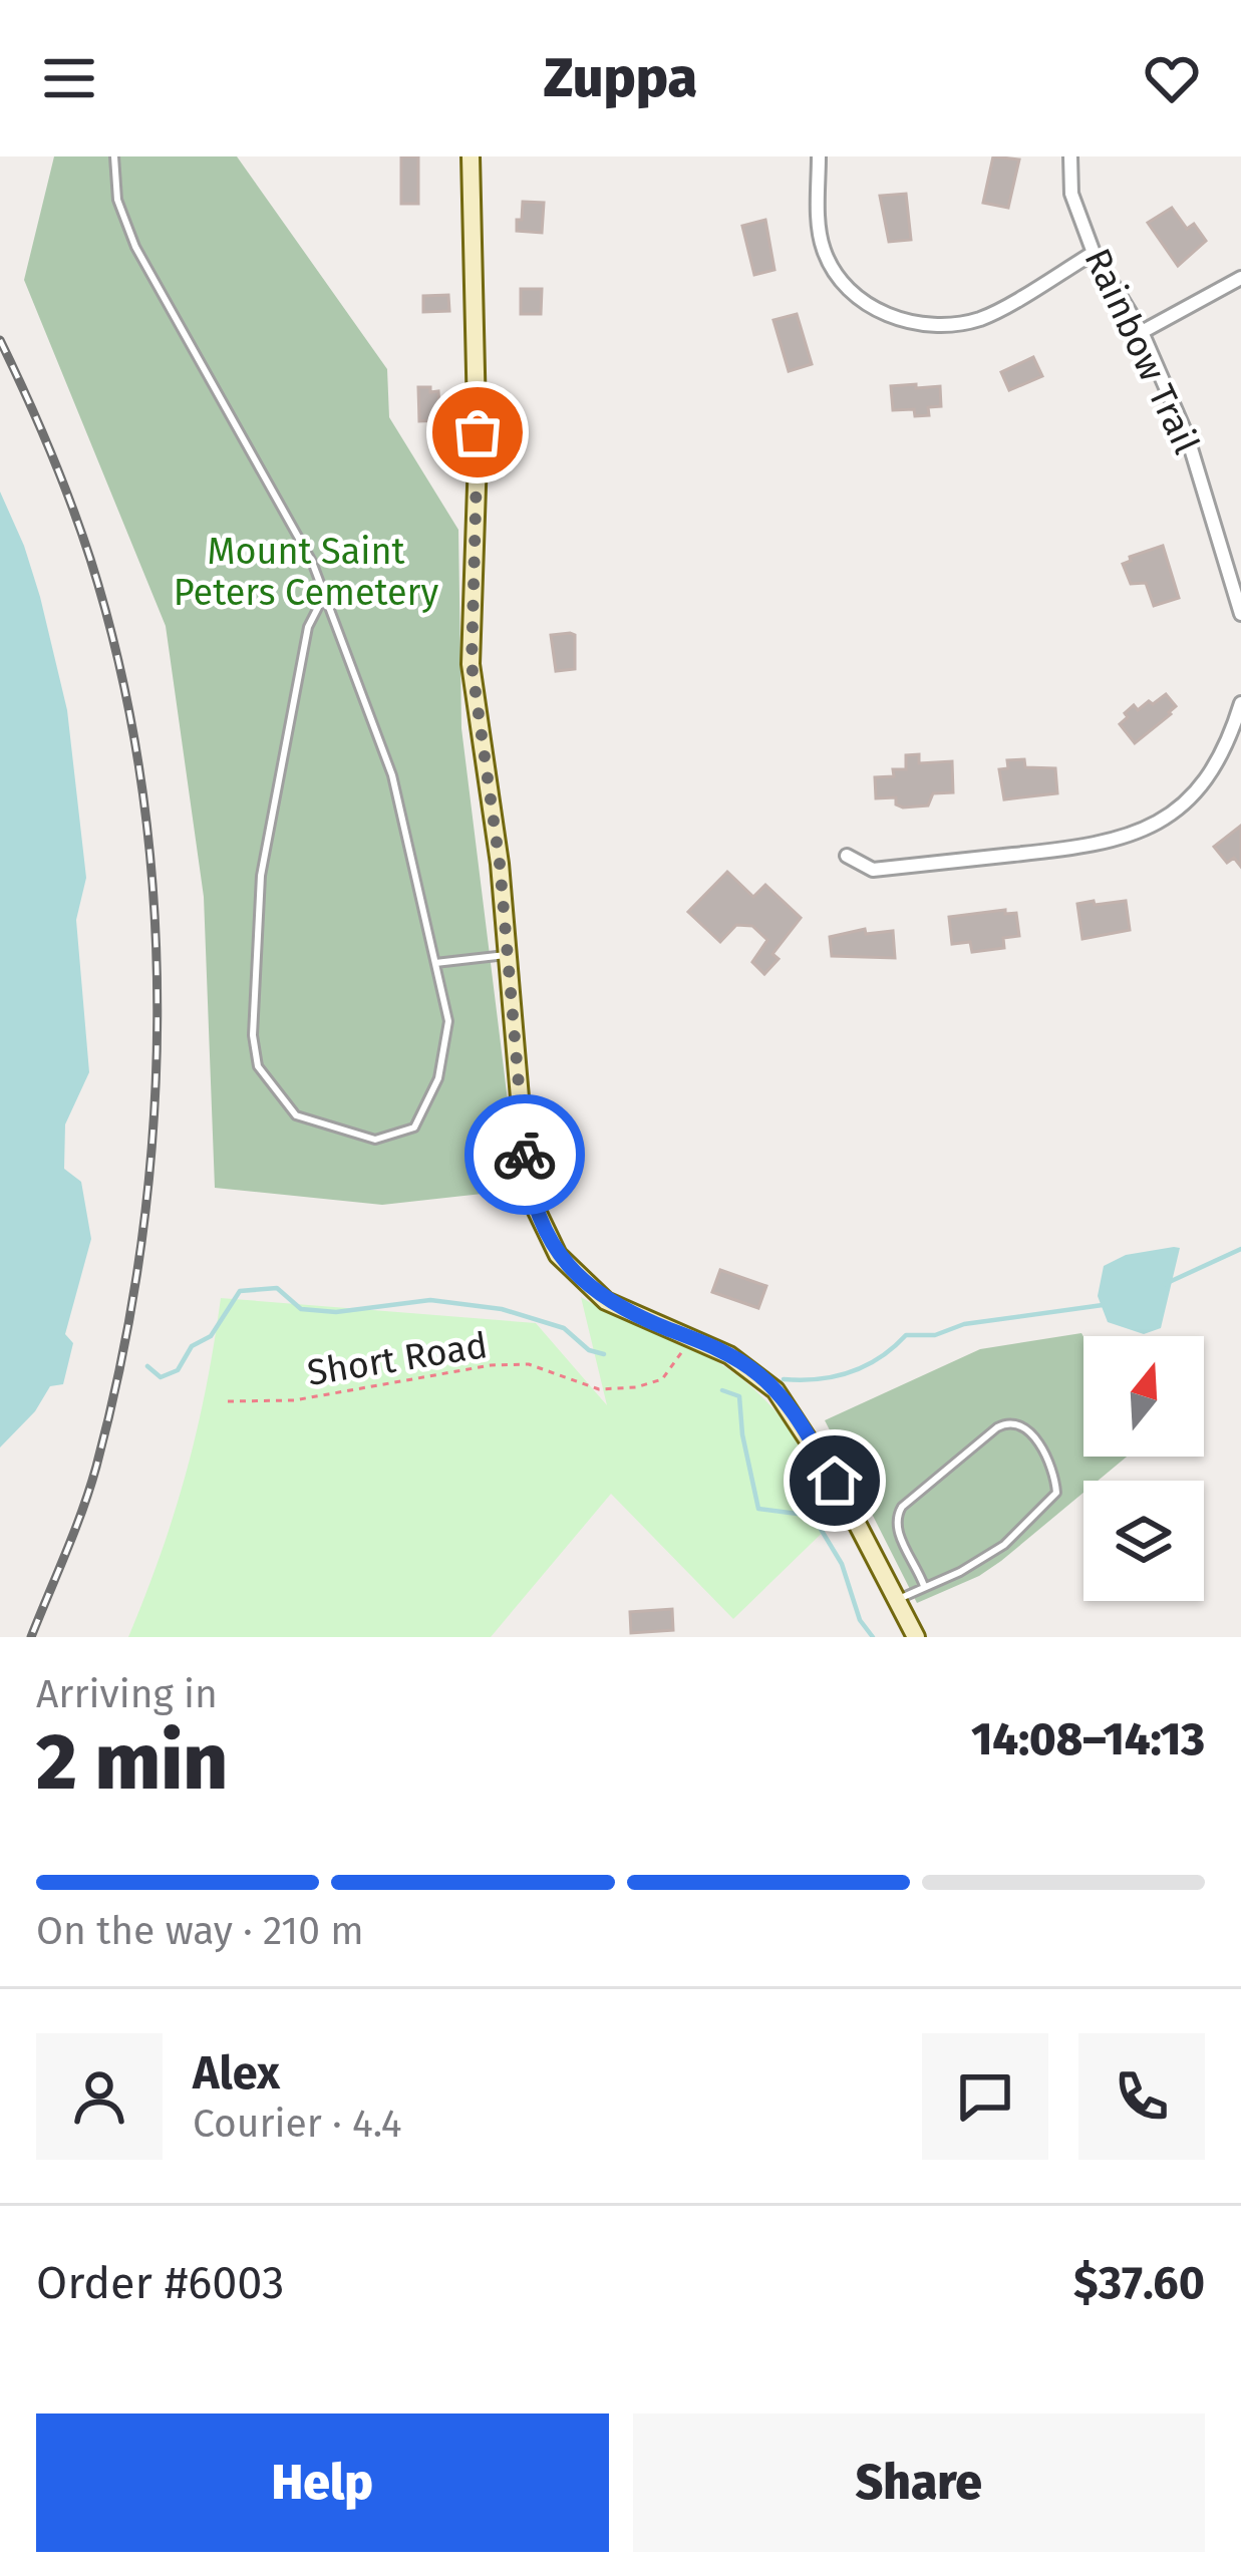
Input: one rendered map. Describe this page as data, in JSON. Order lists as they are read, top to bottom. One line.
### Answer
{"streets":{"street":["Rainbow Trail"],"path":["Short Road"]},"parks":["Mount Saint Peters Cemetery"],"north":"top","page":{"header":"Zuppa","heading":["2 min","Arriving in","14:08–14:13"],"panel":["Alex","Courier · 4.4","Order #6003","$37.60"],"bar":"On the way · 210 m","buttons":["Help","Share"]}}
